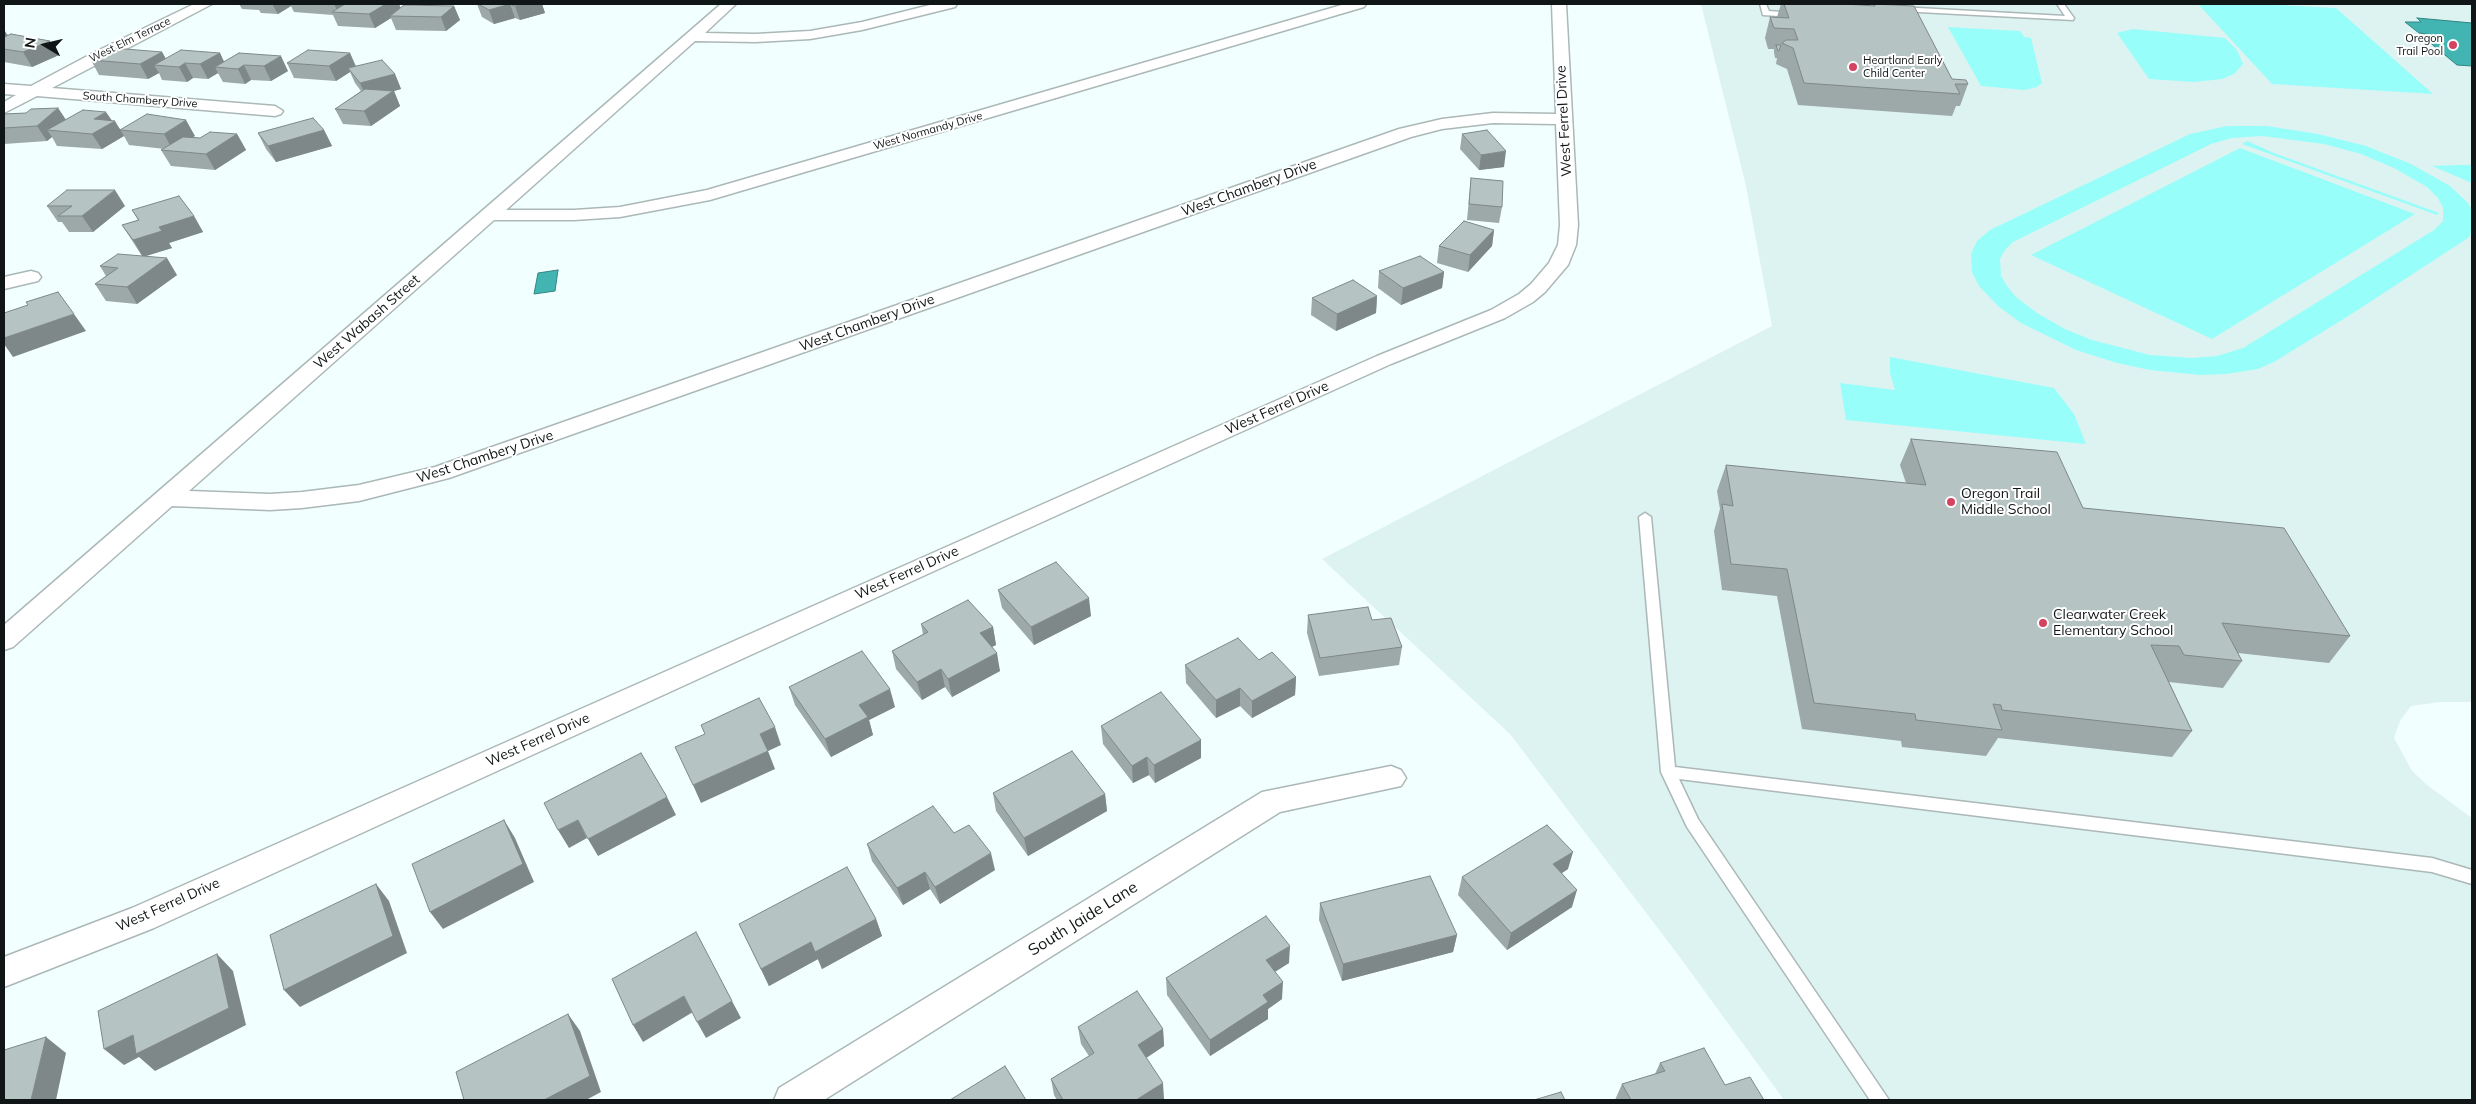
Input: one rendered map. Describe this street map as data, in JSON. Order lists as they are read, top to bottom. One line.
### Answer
{"streets":{"street":["West Elm Terrace","South Chambery Drive","West Ferrel Drive","West Normandy Drive","West Chambery Drive","West Wabash Street","South Jaide Lane"]},"crossings":[["West Elm Terrace","South Chambery Drive"],["West Ferrel Drive","West Chambery Drive"],["West Normandy Drive","West Wabash Street"],["West Chambery Drive","West Wabash Street"]],"places":["Oregon Trail Pool","Heartland Early Child Center","Oregon Trail Middle School","Clearwater Creek Elementary School"],"north":"left"}
